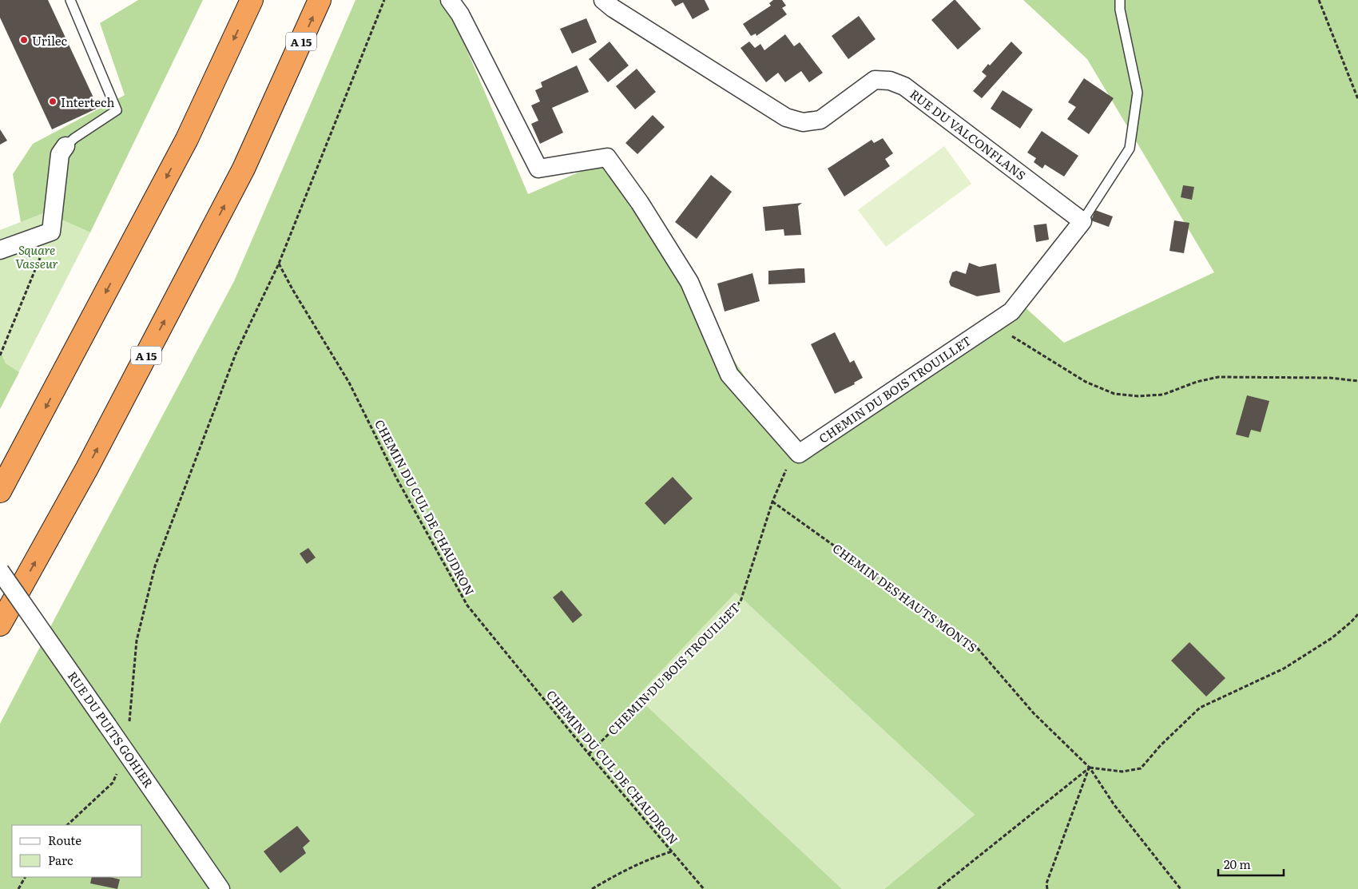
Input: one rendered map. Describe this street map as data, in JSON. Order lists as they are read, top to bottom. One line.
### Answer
{"streets":{"highway":["A 15"],"street":["RUE DU VALCONFLANS","CHEMIN DU BOIS TROUILLET","RUE DU PUITS GOHIER"],"path":["CHEMIN DU CUL DE CHAUDRON","CHEMIN DES HAUTS MONTS"]},"crossings":[["RUE DU VALCONFLANS","CHEMIN DU BOIS TROUILLET"],["CHEMIN DU BOIS TROUILLET","CHEMIN DU CUL DE CHAUDRON"],["CHEMIN DU BOIS TROUILLET","CHEMIN DES HAUTS MONTS"]],"parks":["Square Vasseur"],"places":["Urilec","Intertech"],"legend":["Route","Parc"],"scale_bar":"20 m"}
